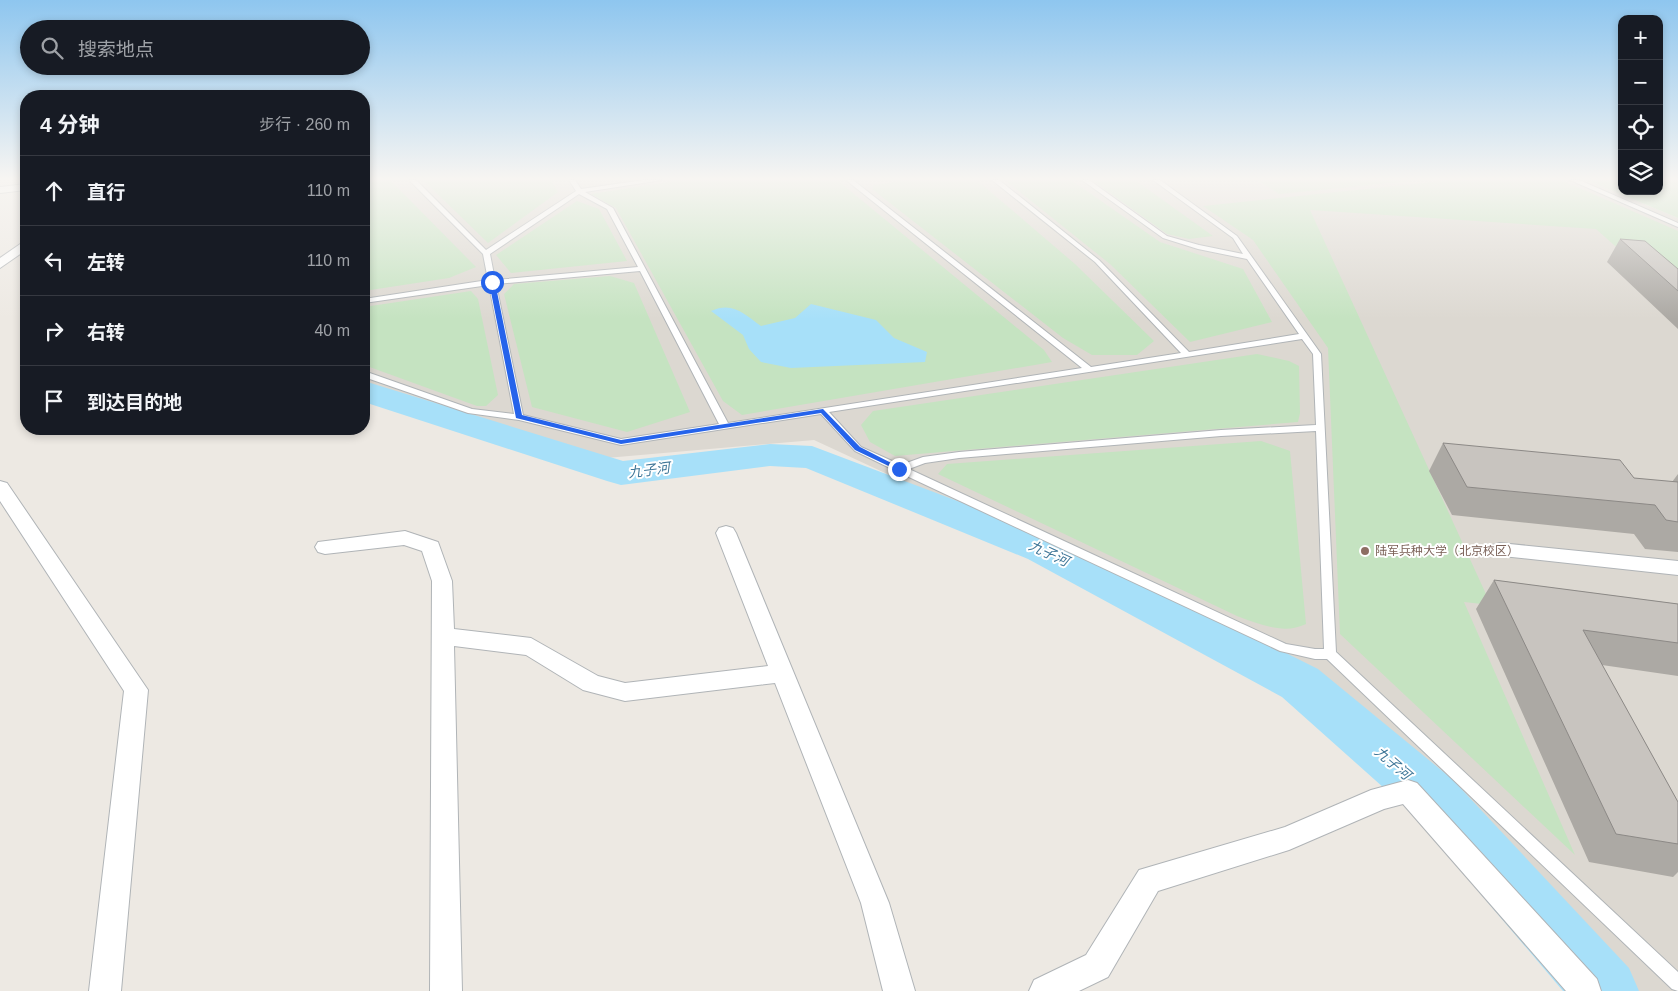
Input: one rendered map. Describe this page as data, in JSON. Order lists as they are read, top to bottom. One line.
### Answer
{"water":["九子河"],"places":["陆军兵种大学（北京校区）"],"page":{"map_buttons":["+","−"],"search":"搜索地点","heading":["4 分钟","步行 · 260 m"],"list":[["直行","110 m"],["左转","110 m"],["右转","40 m"],"到达目的地"]}}
